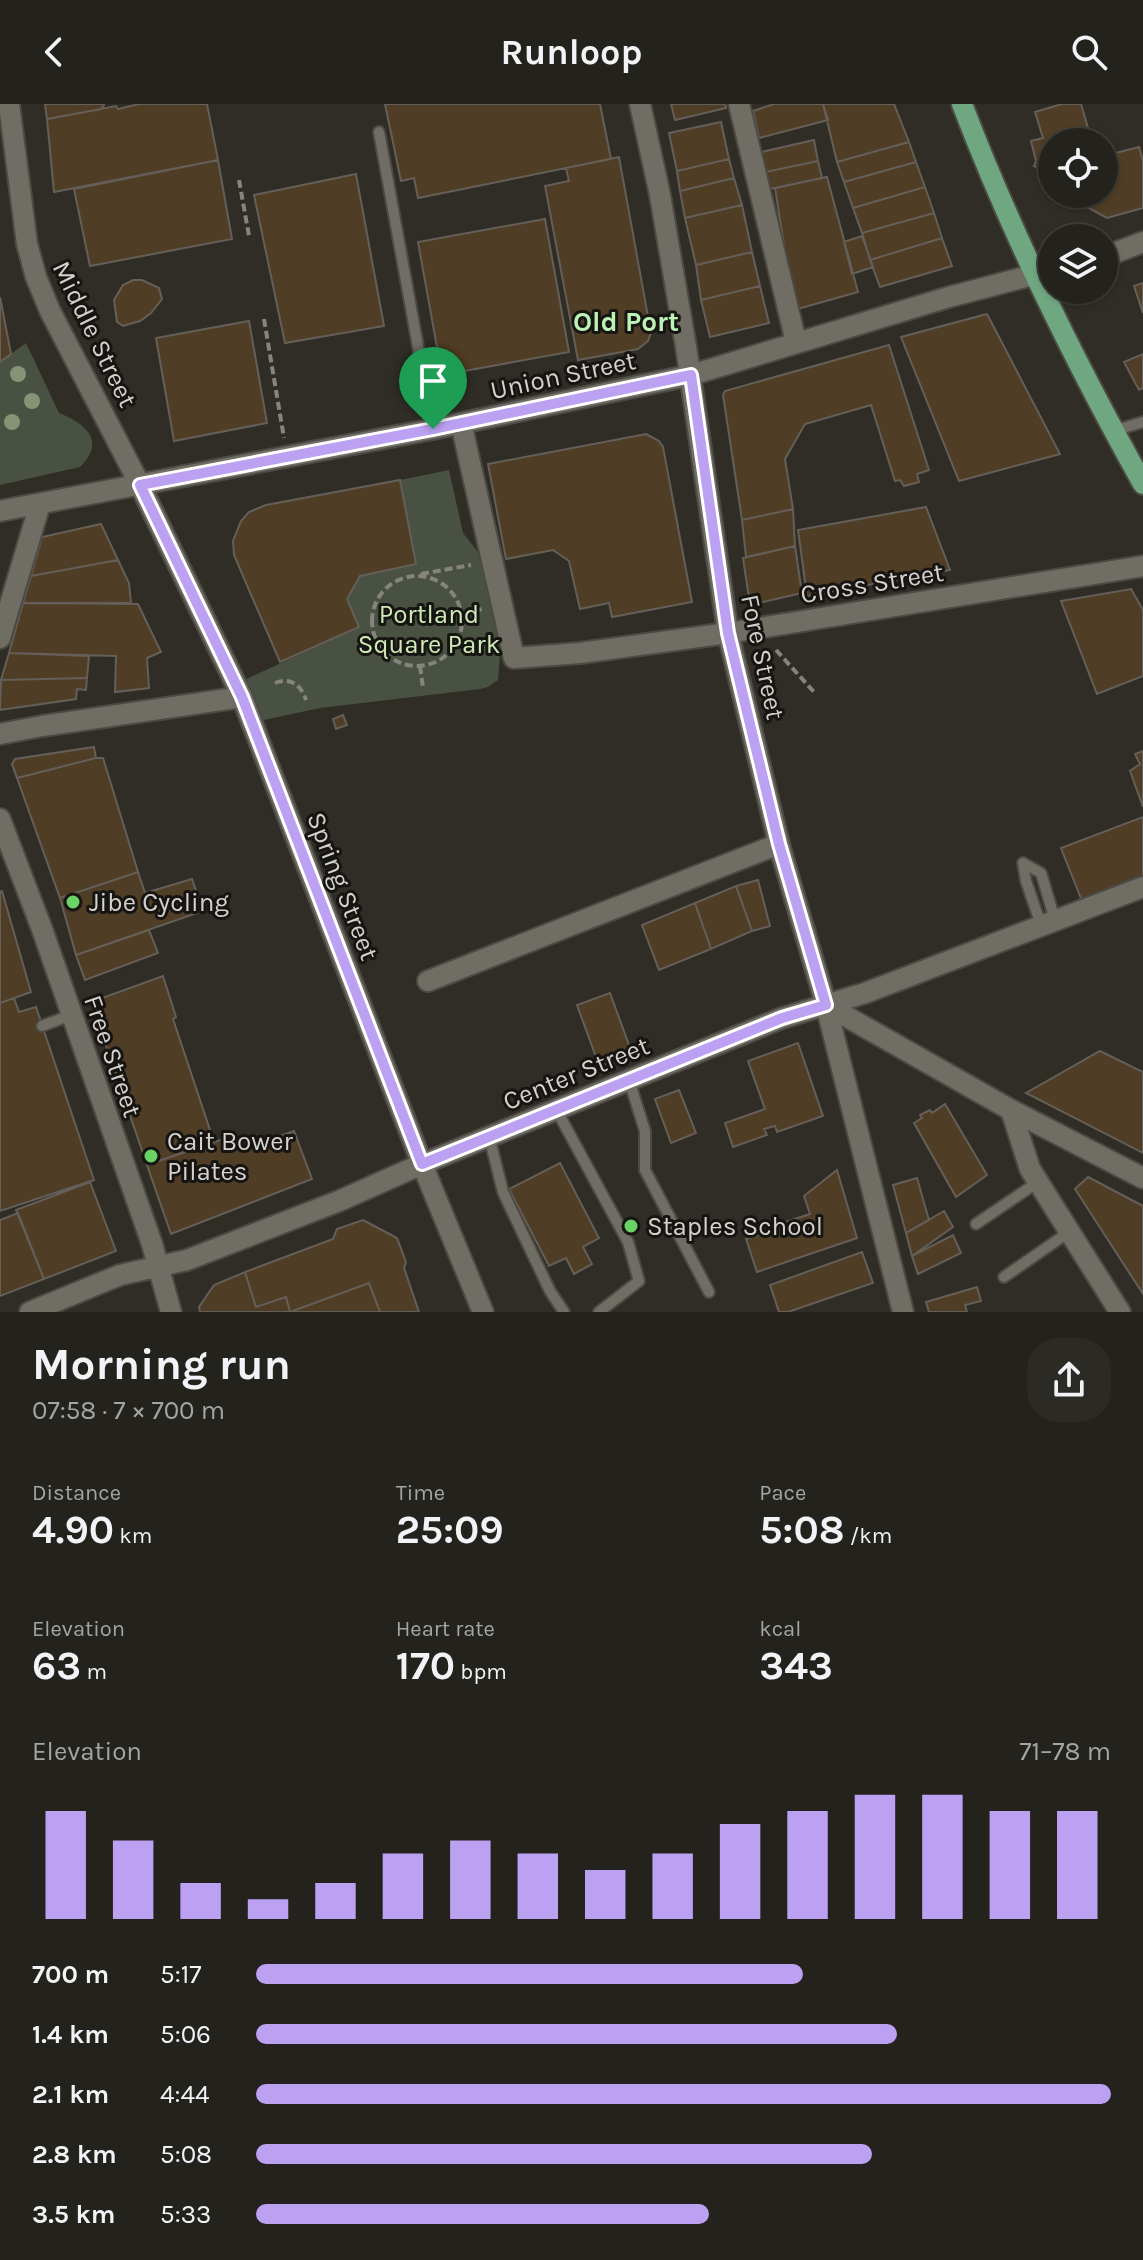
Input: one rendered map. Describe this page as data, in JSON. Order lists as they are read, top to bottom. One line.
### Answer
{"streets":{"street":["Middle Street","Union Street","Cross Street","Fore Street","Spring Street","Free Street","Center Street"]},"crossings":[["Middle Street","Union Street"],["Middle Street","Spring Street"],["Union Street","Cross Street"],["Union Street","Fore Street"],["Union Street","Spring Street"],["Cross Street","Fore Street"],["Fore Street","Center Street"],["Spring Street","Center Street"],["Free Street","Center Street"]],"districts":["Old Port"],"parks":["Portland Square Park"],"places":["Jibe Cycling","Cait Bower Pilates","Staples School"],"page":{"header":"Runloop","heading":["Morning run","07:58 · 7 × 700 m"],"stats":[["Distance","4.90 km"],["Time","25:09"],["Pace","5:08 /km"],["Elevation","63 m"],["Heart rate","170 bpm"],["kcal","343"]],"chart":["Elevation","71–78 m"],"list":[{"name":"700 m","note":"5:17"},{"name":"1.4 km","note":"5:06"},{"name":"2.1 km","note":"4:44"},{"name":"2.8 km","note":"5:08"},{"name":"3.5 km","note":"5:33"}]}}
